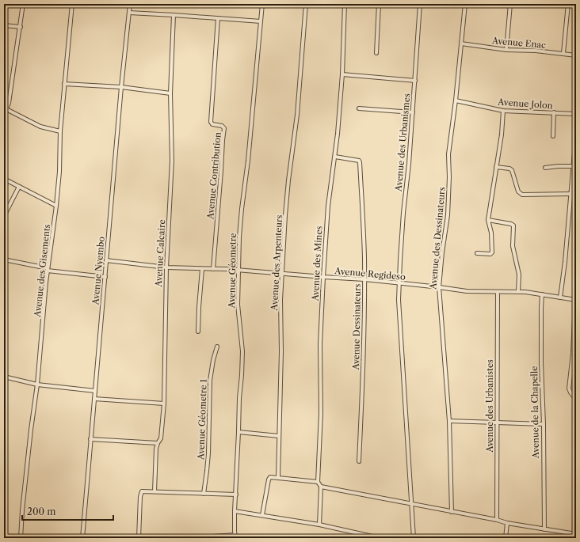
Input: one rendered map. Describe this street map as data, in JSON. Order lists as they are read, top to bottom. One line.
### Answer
{"streets":{"street":["Avenue Enac","Avenue Jolon","Avenue des Urbanismes","Avenue Contribution","Avenue des Dessinateurs","Avenue Calcaire","Avenue des Arpenteurs","Avenue des Mines","Avenue des Gisements","Avenue Nyembo","Avenue Géometre","Avenue Regideso","Avenue Dessinateurs","Avenue des Urbanistes","Avenue de la Chapelle","Avenue Géometre 1"]},"crossings":[["Avenue Enac","Avenue des Dessinateurs"],["Avenue Jolon","Avenue des Dessinateurs"],["Avenue des Urbanismes","Avenue Regideso"],["Avenue Contribution","Avenue Regideso"],["Avenue des Dessinateurs","Avenue Regideso"],["Avenue Calcaire","Avenue Regideso"],["Avenue des Arpenteurs","Avenue Regideso"],["Avenue des Mines","Avenue Regideso"],["Avenue des Mines","Avenue Dessinateurs"],["Avenue Nyembo","Avenue Regideso"],["Avenue Géometre","Avenue Regideso"],["Avenue Regideso","Avenue Dessinateurs"],["Avenue Regideso","Avenue des Urbanistes"],["Avenue Regideso","Avenue de la Chapelle"]],"scale_bar":"200 m"}
